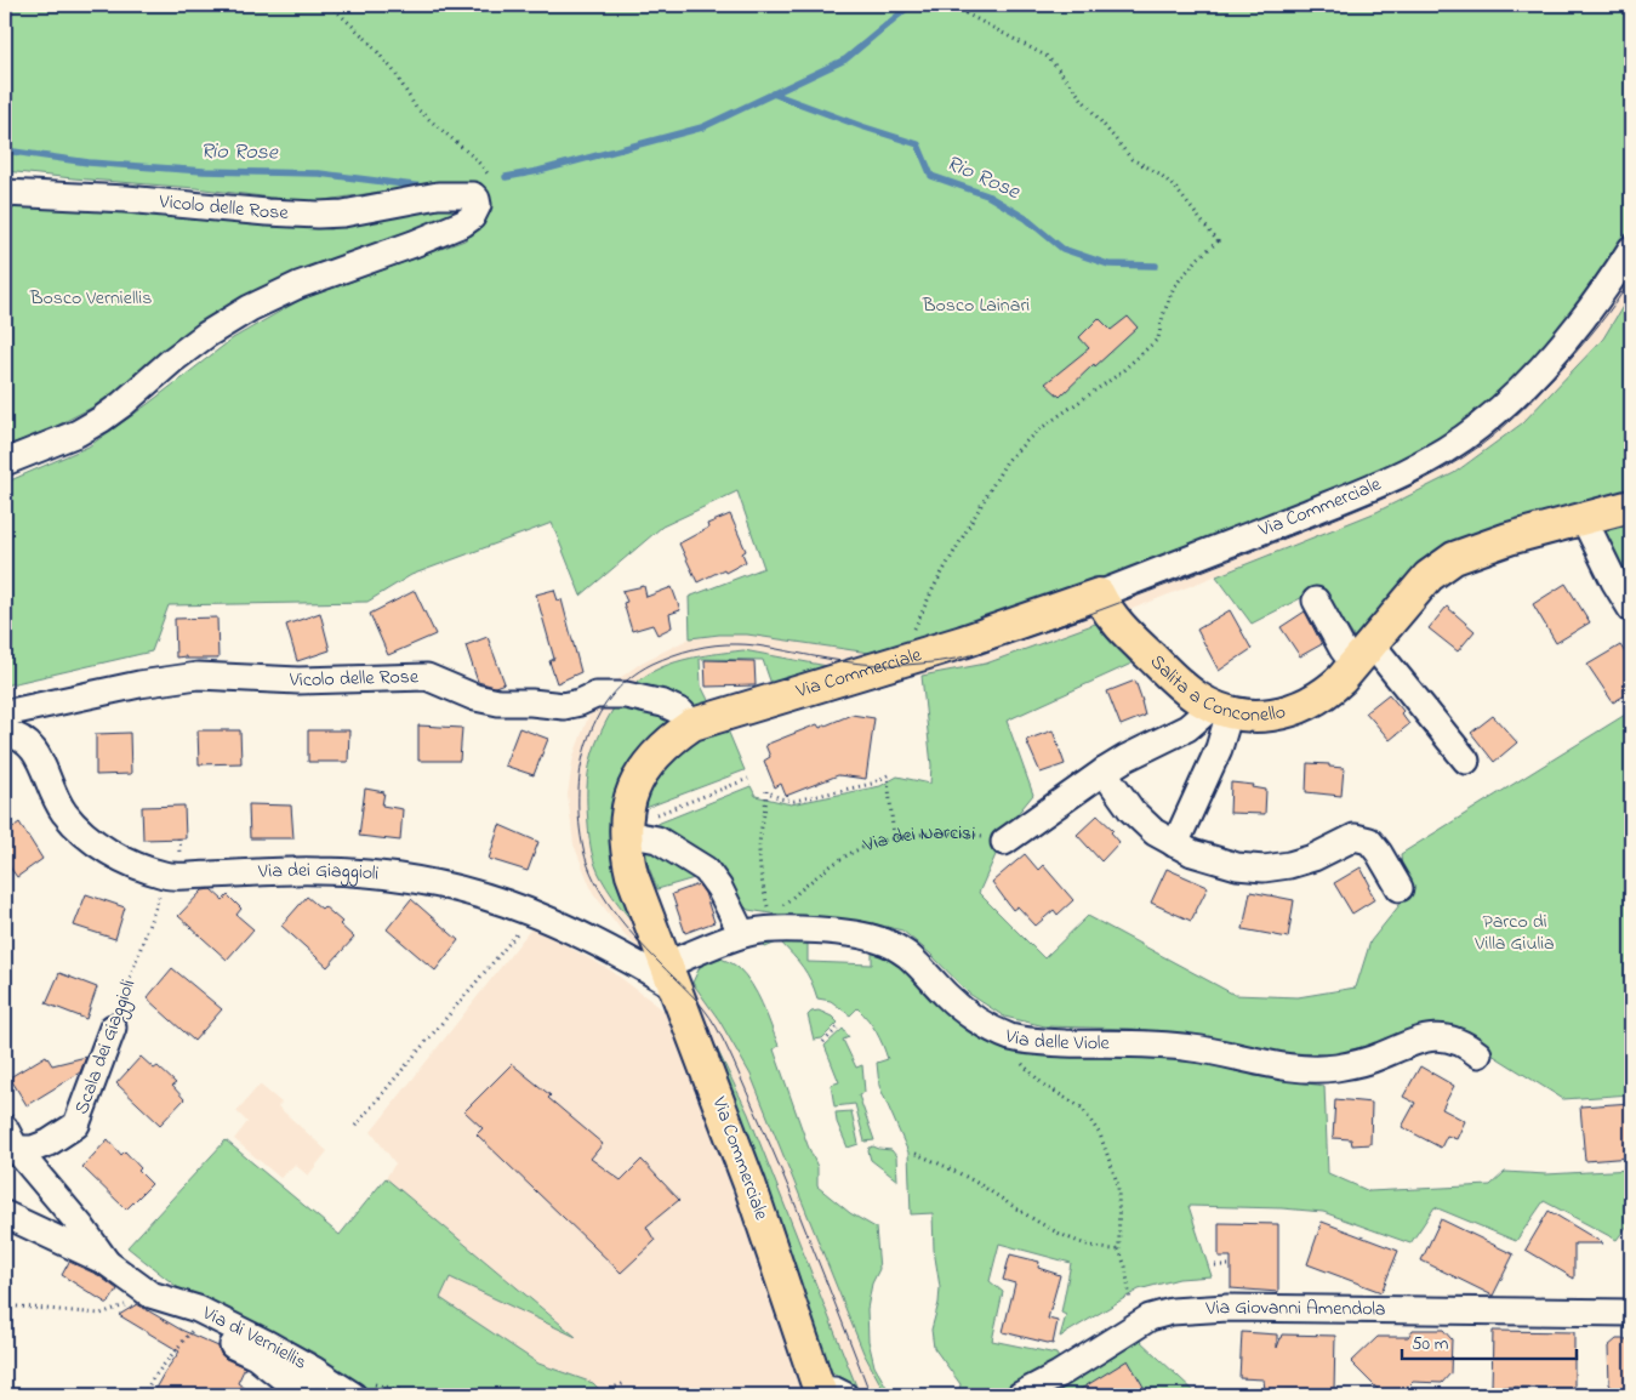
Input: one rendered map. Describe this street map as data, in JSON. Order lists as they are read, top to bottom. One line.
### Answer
{"streets":{"main road":["Via Commerciale","Salita a Conconello"],"street":["Vicolo delle Rose","Via dei Narcisi","Via dei Giaggioli","Via delle Viole","Scala dei Giaggioli","Via Giovanni Amendola","Via di Verniellis"]},"crossings":[["Vicolo delle Rose","Via Commerciale"],["Via Commerciale","Salita a Conconello"],["Via Commerciale","Via dei Giaggioli"],["Via Commerciale","Via delle Viole"],["Salita a Conconello","Via dei Narcisi"],["Via dei Giaggioli","Via delle Viole"]],"water":["Rio Rose"],"parks":["Bosco Verniellis","Bosco Lainari","Parco di Villa Giulia"],"scale_bar":"50 m"}
